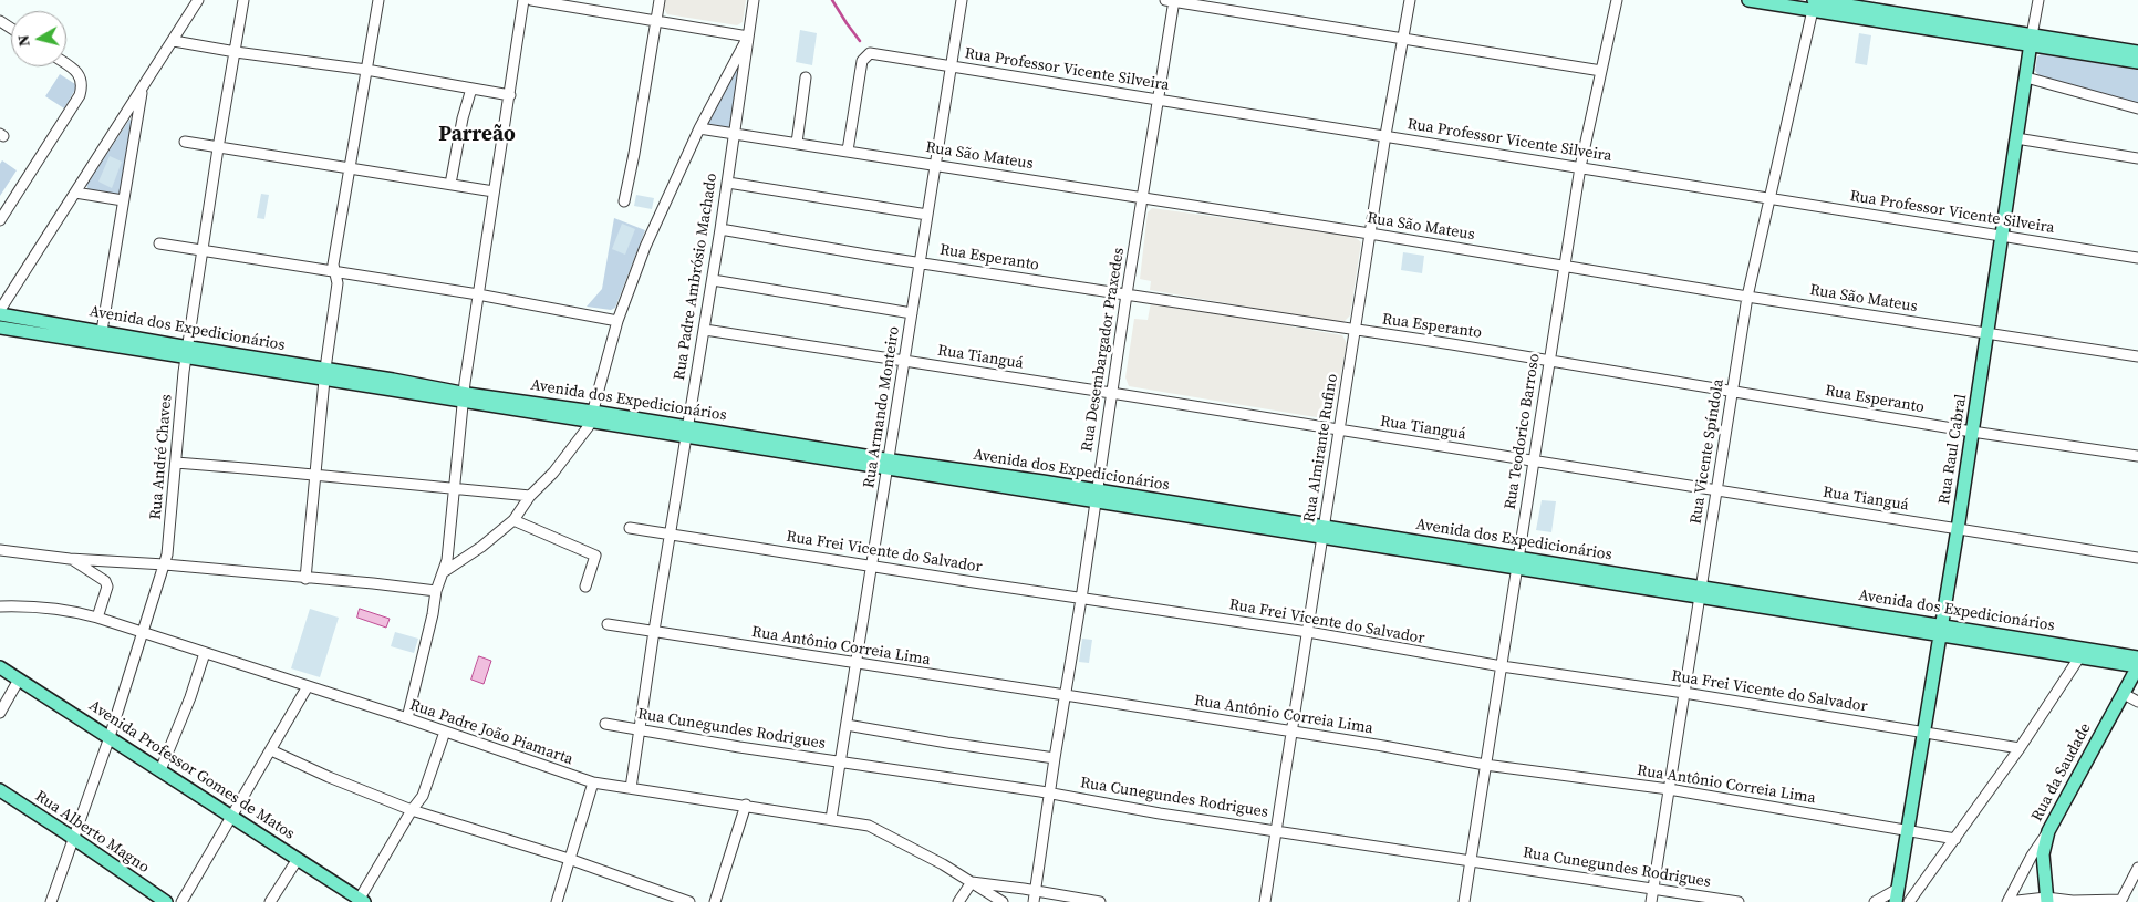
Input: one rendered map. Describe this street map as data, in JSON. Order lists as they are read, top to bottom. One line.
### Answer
{"streets":{"main road":["Avenida dos Expedicionários","Rua Raul Cabral","Avenida Professor Gomes de Matos","Rua da Saudade","Rua Alberto Magno"],"street":["Rua Professor Vicente Silveira","Rua São Mateus","Rua Esperanto","Rua Padre Ambrósio Machado","Rua Desembargador Praxedes","Rua Tianguá","Rua Armando Monteiro","Rua Teodorico Barroso","Rua Almirante Rufino","Rua Vicente Spíndola","Rua André Chaves","Rua Frei Vicente do Salvador","Rua Antônio Correia Lima","Rua Cunegundes Rodrigues","Rua Padre João Piamarta"]},"crossings":[["Rua Professor Vicente Silveira","Rua São Mateus"],["Rua Professor Vicente Silveira","Rua Desembargador Praxedes"],["Rua Professor Vicente Silveira","Rua Armando Monteiro"],["Rua Professor Vicente Silveira","Rua Teodorico Barroso"],["Rua Professor Vicente Silveira","Rua Almirante Rufino"],["Rua Professor Vicente Silveira","Rua Raul Cabral"],["Rua Professor Vicente Silveira","Rua Vicente Spíndola"],["Rua São Mateus","Rua Padre Ambrósio Machado"],["Rua São Mateus","Rua Desembargador Praxedes"],["Rua São Mateus","Rua Armando Monteiro"],["Rua São Mateus","Rua Teodorico Barroso"],["Rua São Mateus","Rua Almirante Rufino"],["Rua São Mateus","Rua Raul Cabral"],["Rua São Mateus","Rua Vicente Spíndola"],["Rua Esperanto","Rua Padre Ambrósio Machado"],["Rua Esperanto","Rua Desembargador Praxedes"],["Rua Esperanto","Rua Armando Monteiro"],["Rua Esperanto","Rua Teodorico Barroso"],["Rua Esperanto","Rua Almirante Rufino"],["Rua Esperanto","Rua Raul Cabral"],["Rua Esperanto","Rua Vicente Spíndola"],["Rua Padre Ambrósio Machado","Avenida dos Expedicionários"],["Rua Padre Ambrósio Machado","Rua Tianguá"],["Rua Padre Ambrósio Machado","Rua Frei Vicente do Salvador"],["Rua Padre Ambrósio Machado","Rua Antônio Correia Lima"],["Rua Padre Ambrósio Machado","Rua Cunegundes Rodrigues"],["Rua Padre Ambrósio Machado","Rua Padre João Piamarta"],["Avenida dos Expedicionários","Rua Desembargador Praxedes"],["Avenida dos Expedicionários","Rua Armando Monteiro"],["Avenida dos Expedicionários","Rua Teodorico Barroso"],["Avenida dos Expedicionários","Rua Almirante Rufino"],["Avenida dos Expedicionários","Rua Raul Cabral"],["Avenida dos Expedicionários","Rua Vicente Spíndola"],["Avenida dos Expedicionários","Rua André Chaves"],["Avenida dos Expedicionários","Rua da Saudade"],["Rua Desembargador Praxedes","Rua Tianguá"],["Rua Desembargador Praxedes","Rua Frei Vicente do Salvador"],["Rua Desembargador Praxedes","Rua Antônio Correia Lima"],["Rua Desembargador Praxedes","Rua Cunegundes Rodrigues"],["Rua Desembargador Praxedes","Rua Padre João Piamarta"],["Rua Tianguá","Rua Armando Monteiro"],["Rua Tianguá","Rua Teodorico Barroso"],["Rua Tianguá","Rua Almirante Rufino"],["Rua Tianguá","Rua Raul Cabral"],["Rua Tianguá","Rua Vicente Spíndola"],["Rua Armando Monteiro","Rua Frei Vicente do Salvador"],["Rua Armando Monteiro","Rua Antônio Correia Lima"],["Rua Armando Monteiro","Rua Cunegundes Rodrigues"],["Rua Armando Monteiro","Rua Padre João Piamarta"],["Rua Teodorico Barroso","Rua Frei Vicente do Salvador"],["Rua Teodorico Barroso","Rua Antônio Correia Lima"],["Rua Teodorico Barroso","Rua Cunegundes Rodrigues"],["Rua Almirante Rufino","Rua Frei Vicente do Salvador"],["Rua Almirante Rufino","Rua Antônio Correia Lima"],["Rua Almirante Rufino","Rua Cunegundes Rodrigues"],["Rua Raul Cabral","Rua Frei Vicente do Salvador"],["Rua Raul Cabral","Rua Antônio Correia Lima"],["Rua Vicente Spíndola","Rua Frei Vicente do Salvador"],["Rua Vicente Spíndola","Rua Antônio Correia Lima"],["Rua Vicente Spíndola","Rua Cunegundes Rodrigues"],["Rua André Chaves","Rua Padre João Piamarta"],["Rua André Chaves","Avenida Professor Gomes de Matos"],["Rua André Chaves","Rua Alberto Magno"]],"districts":["Parreão"],"north":"left"}
